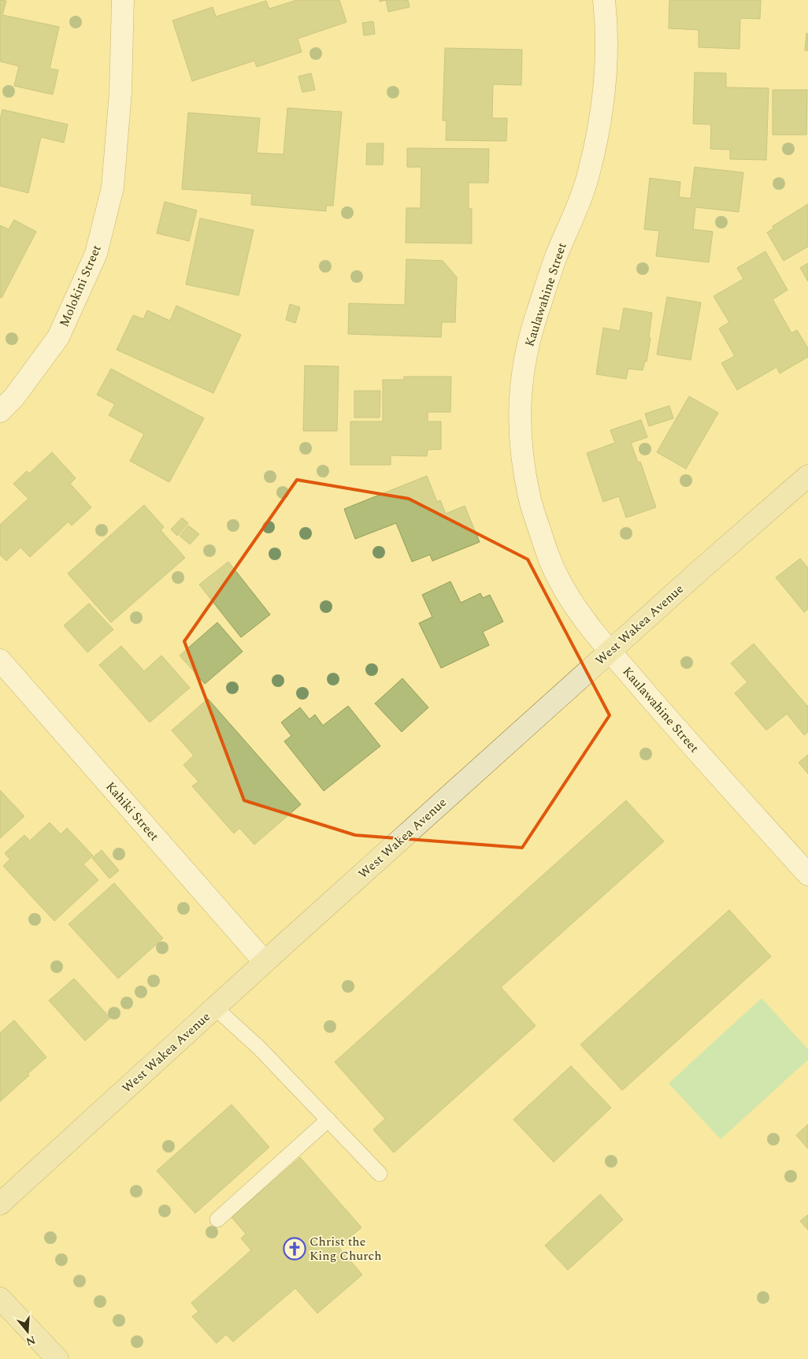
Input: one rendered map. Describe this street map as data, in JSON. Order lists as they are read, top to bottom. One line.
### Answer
{"streets":{"street":["Molokini Street","Kaulawahine Street","West Wakea Avenue","Kahiki Street"]},"crossings":[["Kaulawahine Street","West Wakea Avenue"],["West Wakea Avenue","Kahiki Street"]],"places":{"church":["Christ the King Church"]},"north":"bottom"}
